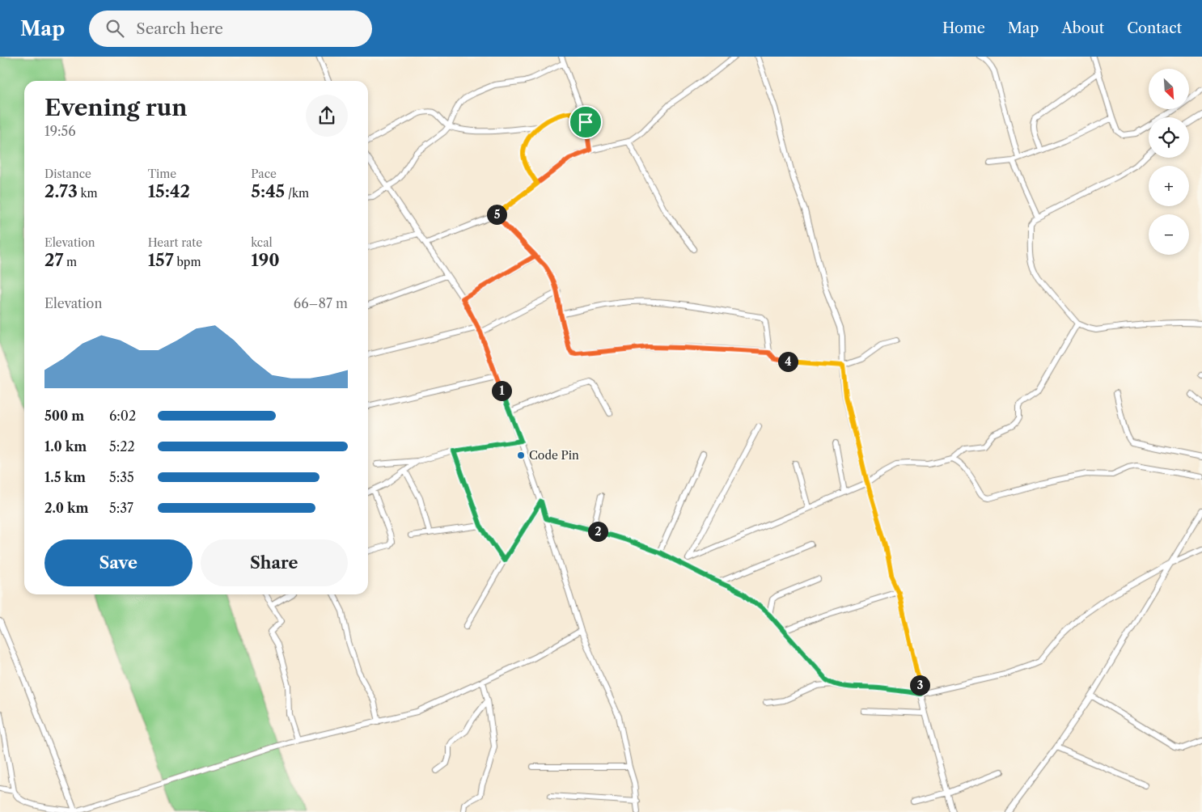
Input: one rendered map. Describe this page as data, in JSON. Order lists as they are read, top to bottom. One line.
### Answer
{"places":["Code Pin"],"north":"bottom right","page":{"header":"Map","search":"Search here","nav":["Home","Map","About","Contact"],"map_buttons":["+","−"],"heading":["Evening run","19:56"],"stats":[["Distance","2.73 km"],["Time","15:42"],["Pace","5:45 /km"],["Elevation","27 m"],["Heart rate","157 bpm"],["kcal","190"]],"pins":["5","4","1","2","3"],"chart":["Elevation","66–87 m"],"list":[{"name":"500 m","note":"6:02"},{"name":"1.0 km","note":"5:22"},{"name":"1.5 km","note":"5:35"},{"name":"2.0 km","note":"5:37"}],"buttons":["Save","Share"]}}
